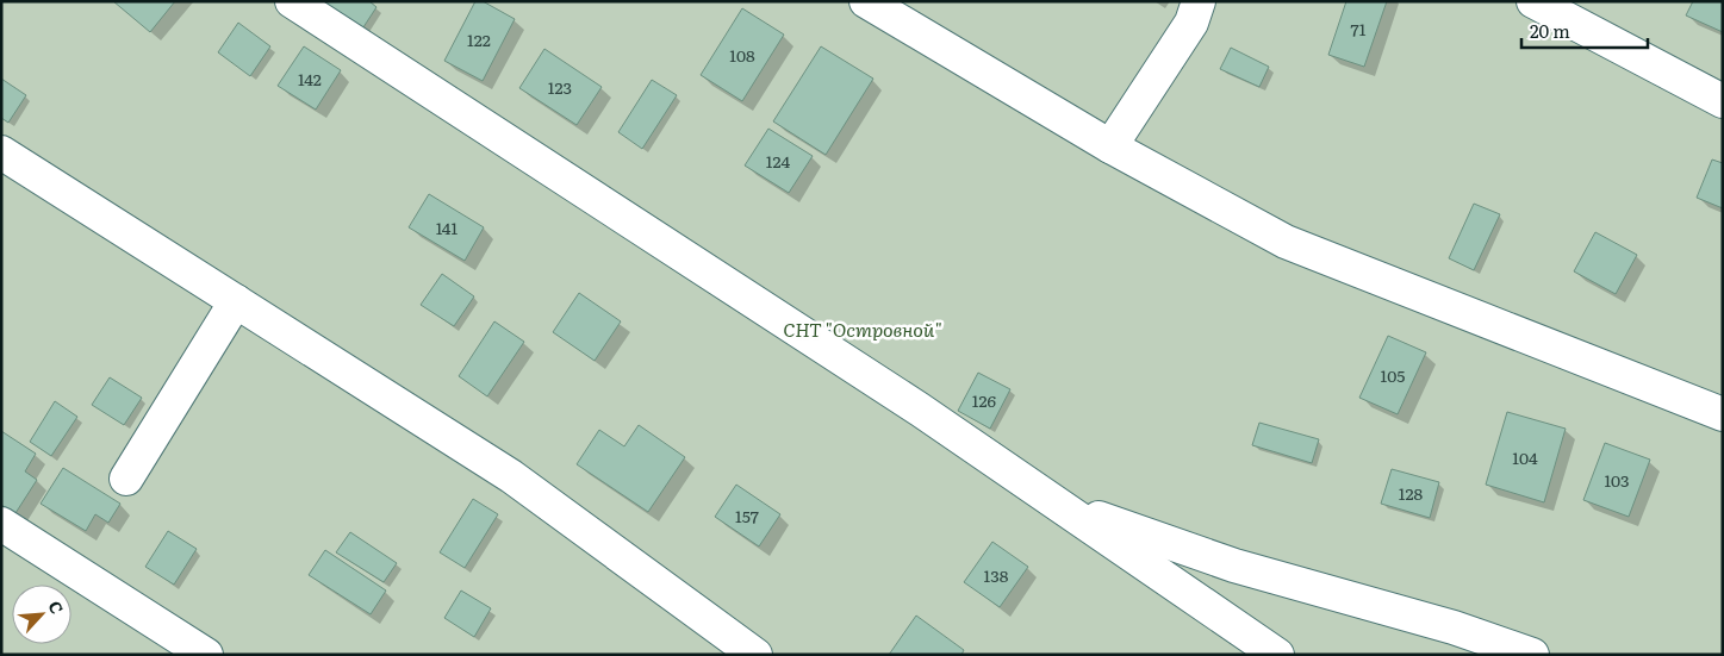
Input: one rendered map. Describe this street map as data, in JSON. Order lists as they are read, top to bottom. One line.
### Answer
{"parks":["СНТ \"Островной\""],"house_numbers":["71","122","108","142","123","124","141","105","126","104","103","128","157","138"],"scale_bar":"20 m","north":"top right"}
